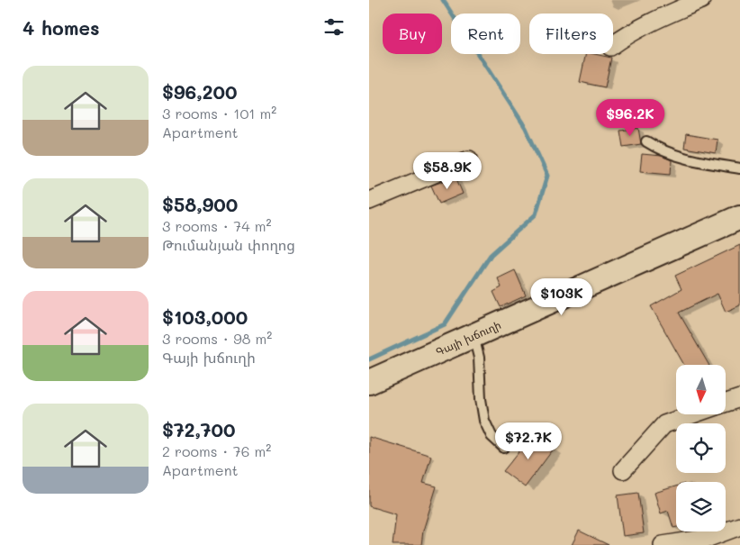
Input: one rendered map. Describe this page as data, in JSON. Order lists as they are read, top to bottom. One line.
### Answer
{"streets":{"main road":["Գայի խճուղի"]},"north":"bottom","page":{"heading":"4 homes","chip":["Buy","Rent","Filters"],"list":[{"name":"$96,200","note":"3 rooms · 101 m² · Apartment"},{"name":"$58,900","note":"3 rooms · 74 m² · Թումանյան փողոց"},{"name":"$103,000","note":"3 rooms · 98 m² · Գայի խճուղի"},{"name":"$72,700","note":"2 rooms · 76 m² · Apartment"}],"price":["$96.2K","$58.9K","$103K","$72.7K"]}}
